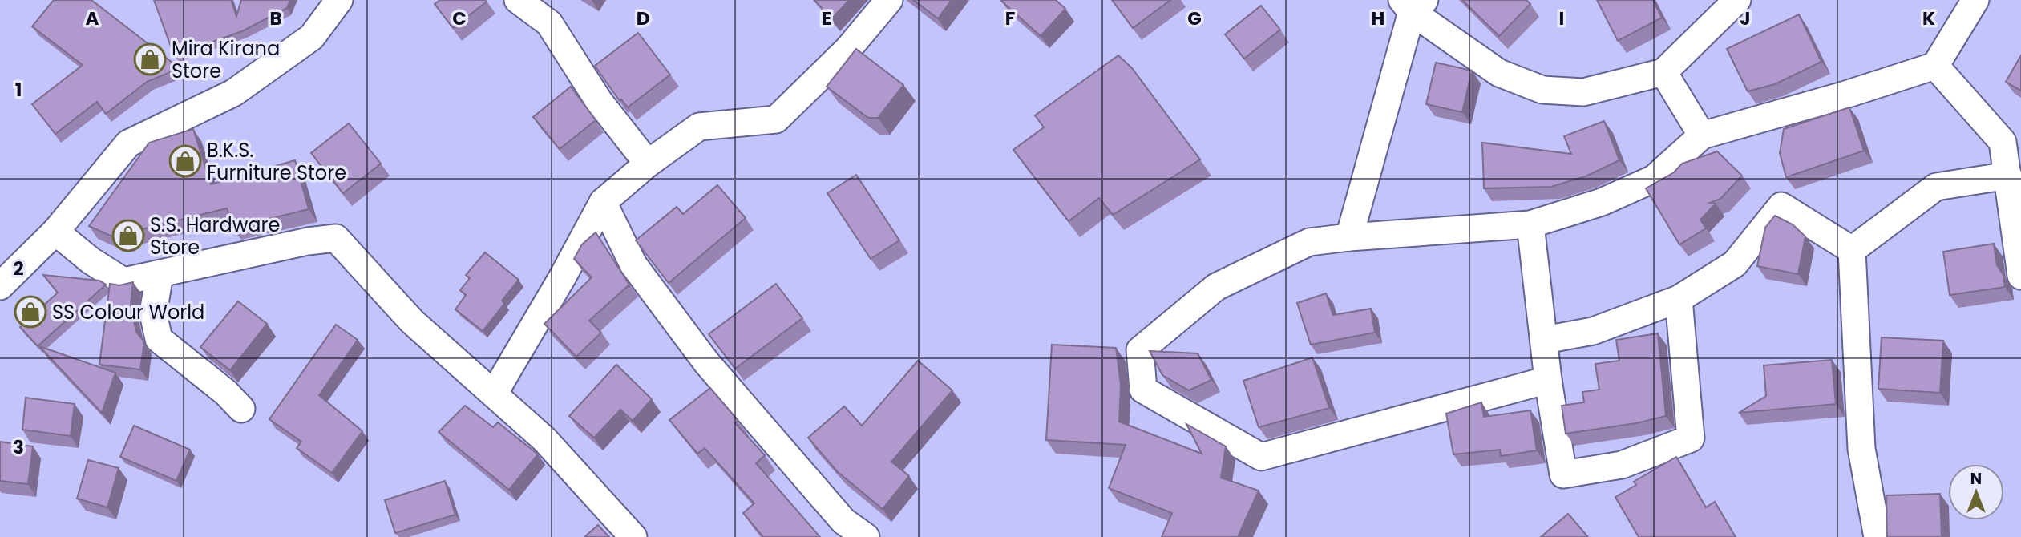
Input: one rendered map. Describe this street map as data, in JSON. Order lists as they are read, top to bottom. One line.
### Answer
{"places":{"shop":["Mira Kirana Store","B.K.S. Furniture Store","S.S. Hardware Store","SS Colour World"]},"north":"top","grid":{"columns":["A","B","C","D","E","F","G","H","I","J","K"],"rows":["1","2","3"]}}
